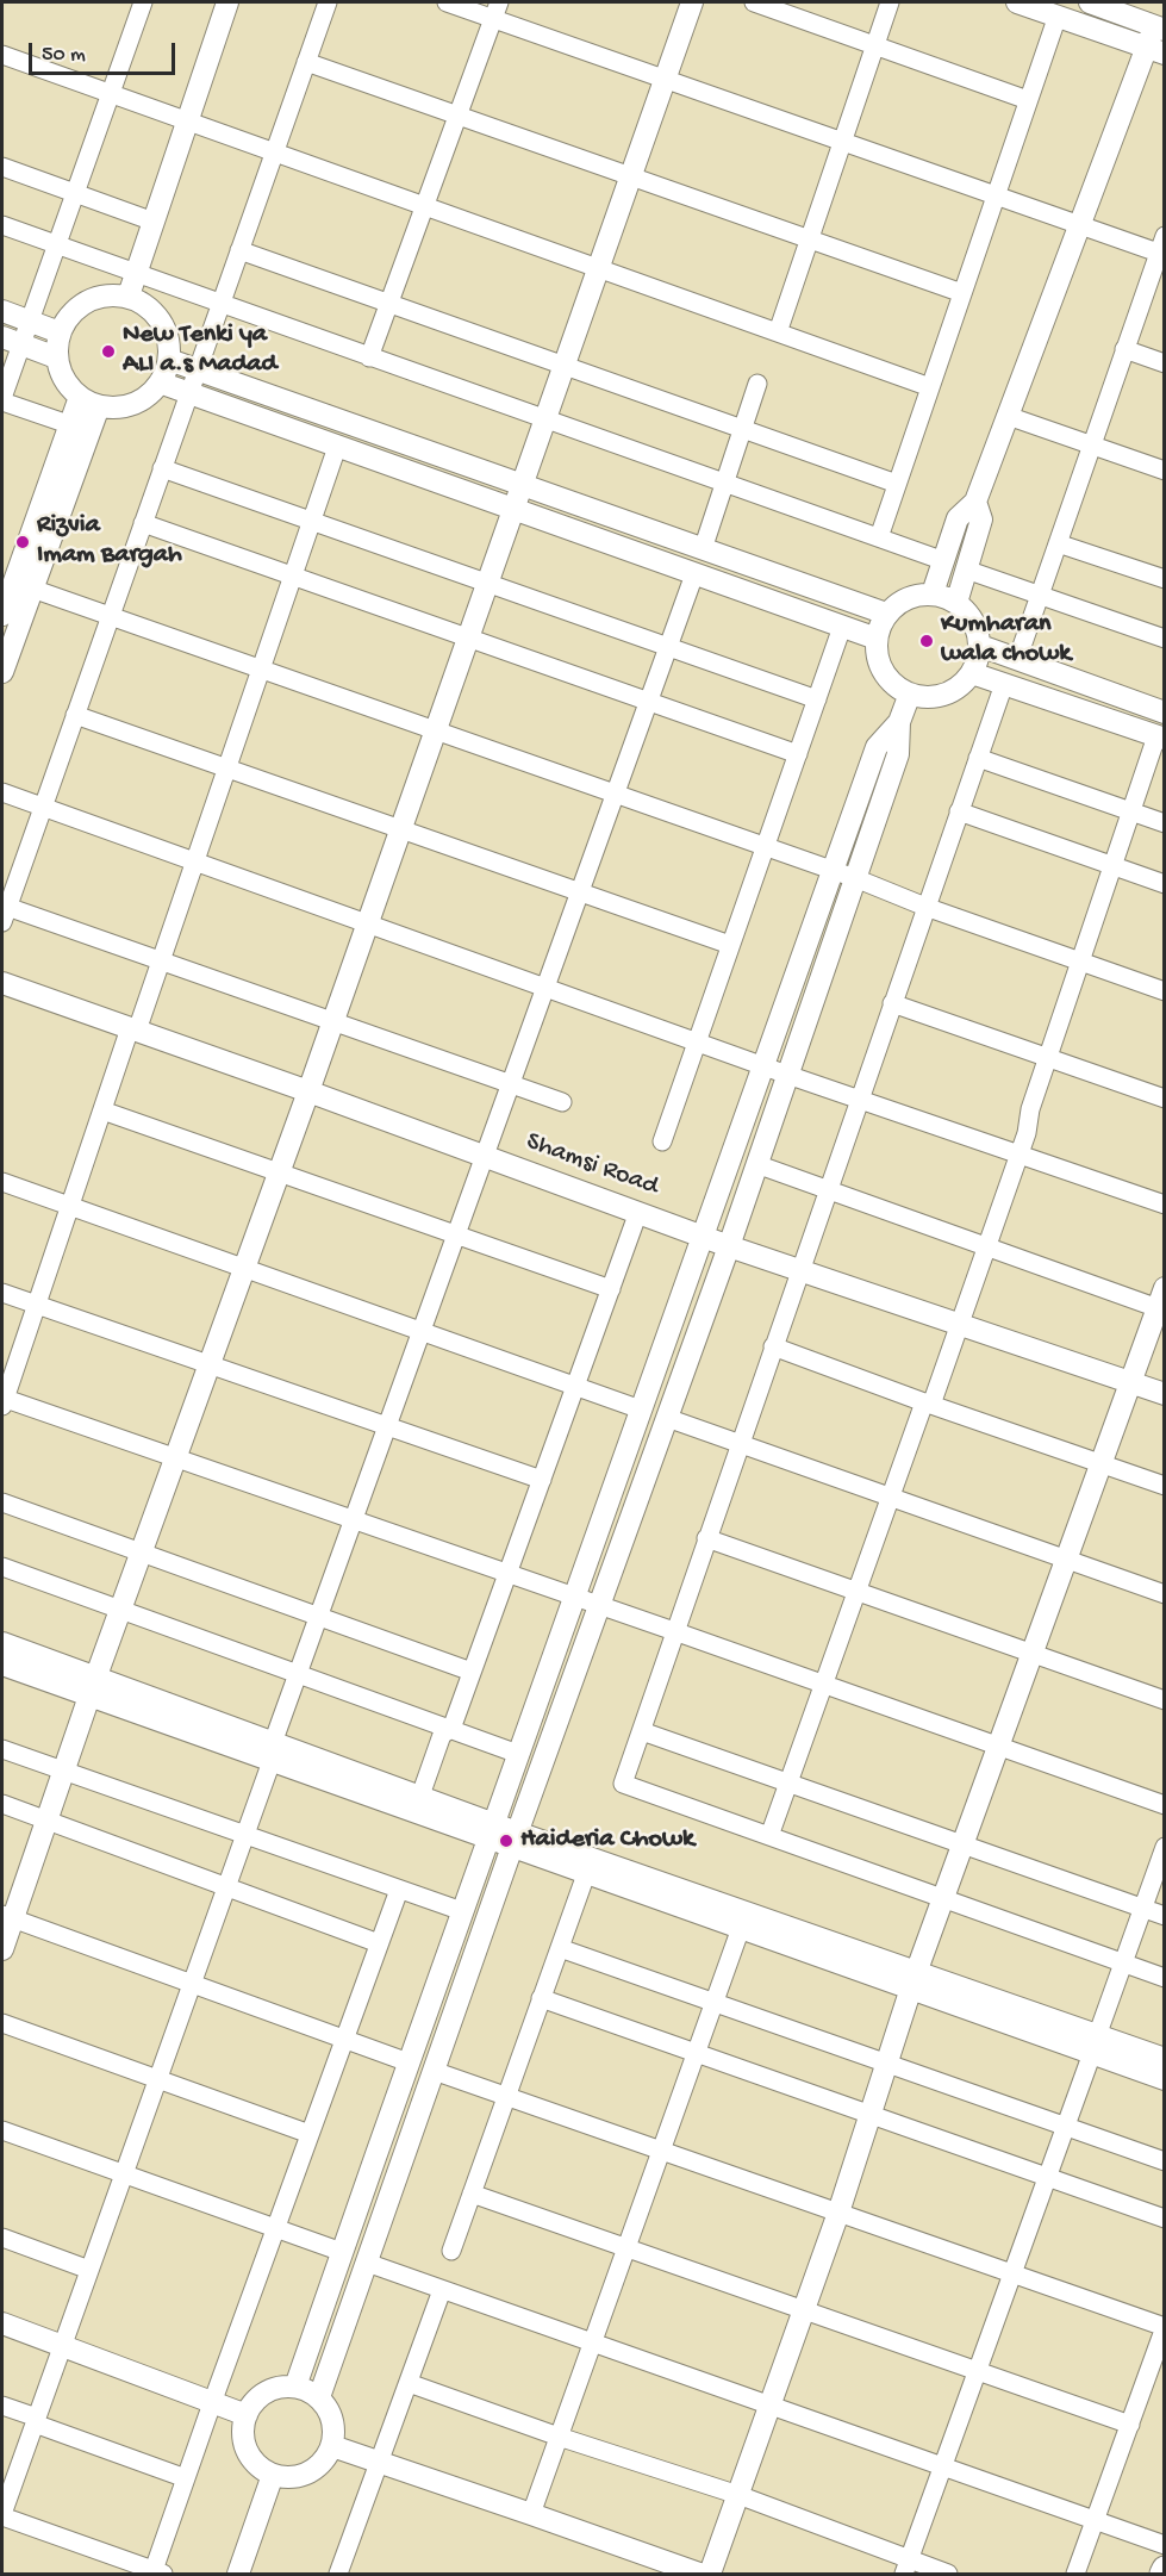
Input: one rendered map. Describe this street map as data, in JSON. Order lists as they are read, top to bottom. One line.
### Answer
{"streets":{"street":["Shamsi Road"]},"places":["New Tenki ya ALI a.s Madad","Rizvia Imam Bargah","Kumharan wala chowk","Haideria Chowk"],"scale_bar":"50 m"}
